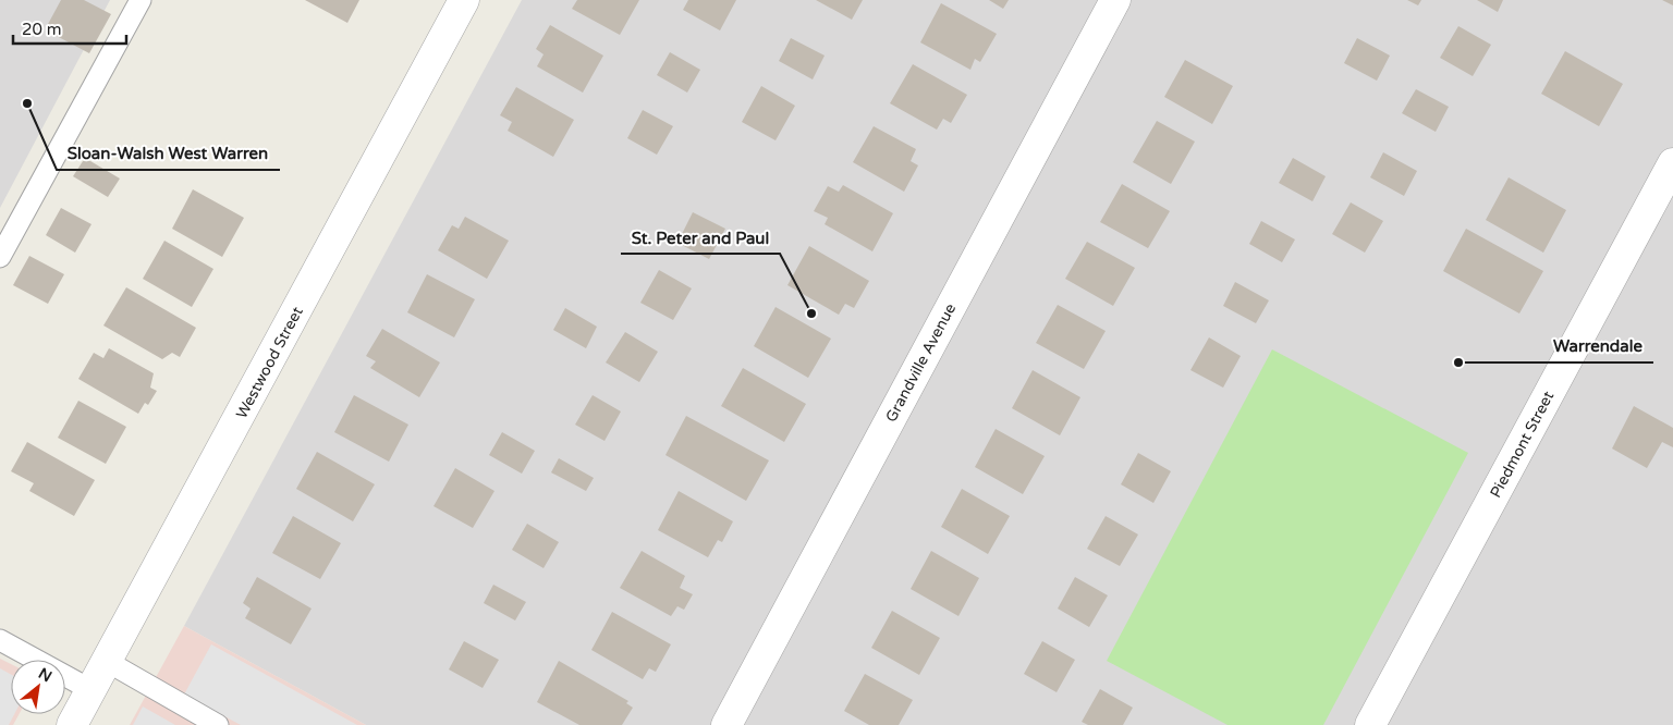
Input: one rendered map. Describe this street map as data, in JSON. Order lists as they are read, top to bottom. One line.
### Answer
{"streets":{"street":["Westwood Street","Grandville Avenue","Piedmont Street"]},"places":["Sloan-Walsh West Warren","St. Peter and Paul","Warrendale"],"scale_bar":"20 m","north":"top right"}
